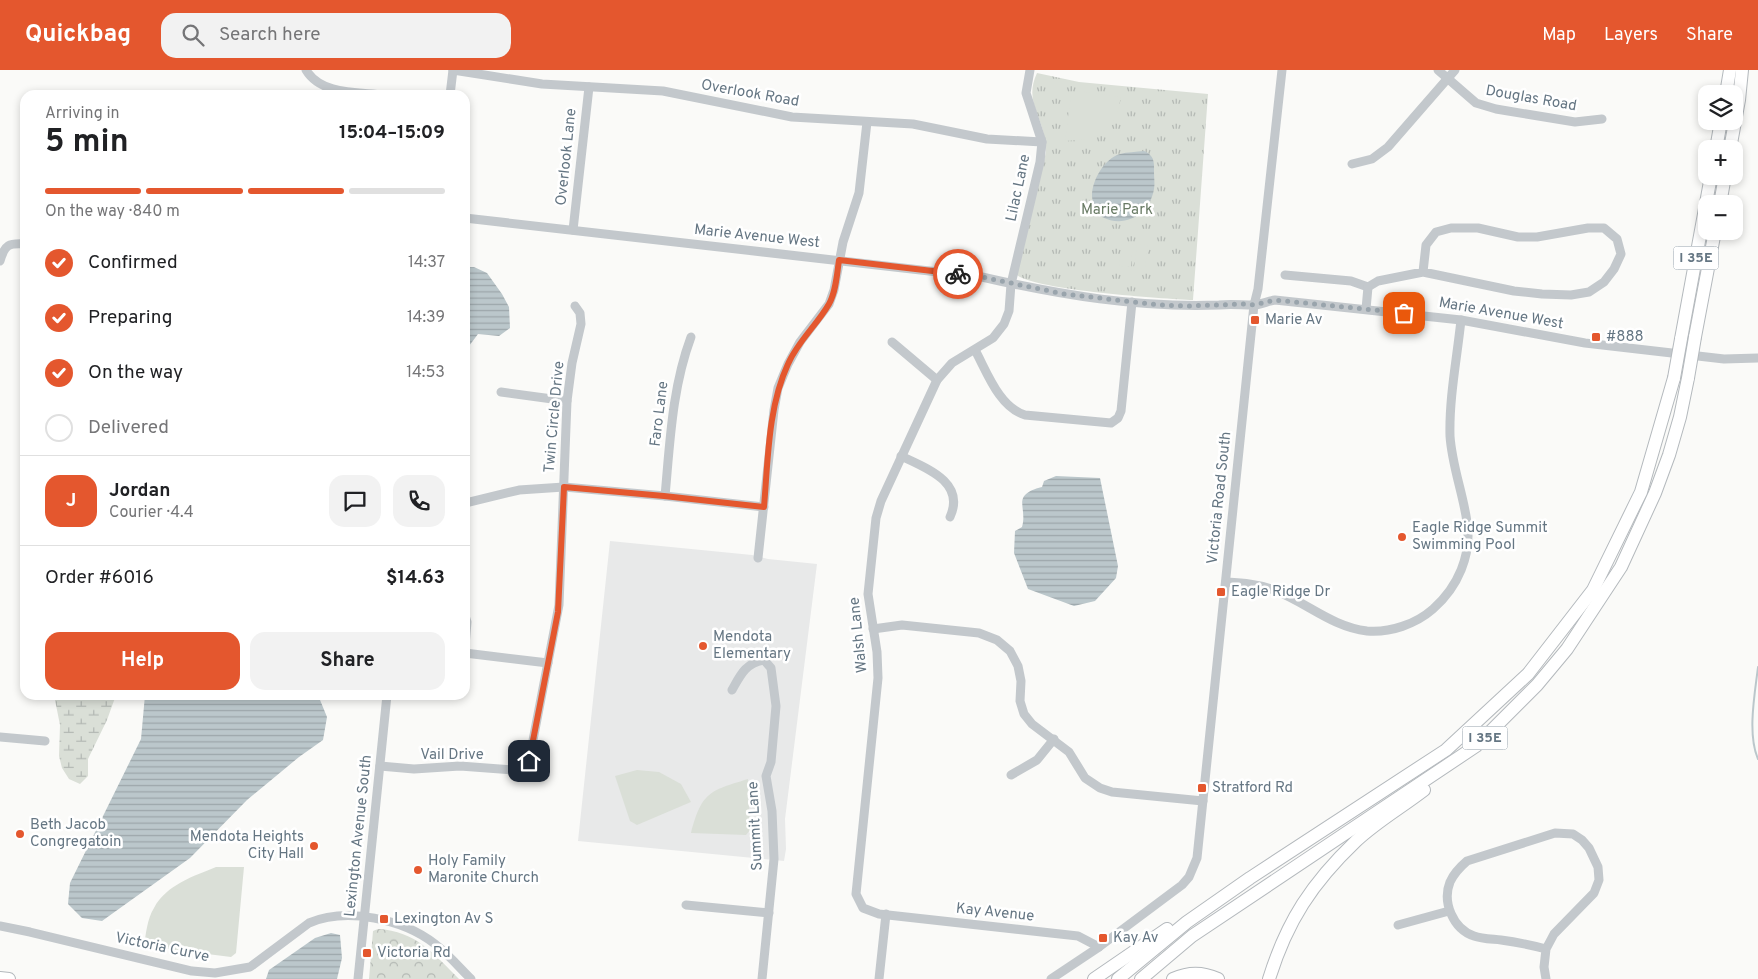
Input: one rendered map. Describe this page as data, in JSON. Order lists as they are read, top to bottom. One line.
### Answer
{"streets":{"highway":["I 35E"],"street":["Overlook Road","Douglas Road","Overlook Lane","Lilac Lane","Marie Avenue West","Faro Lane","Twin Circle Drive","Victoria Road South","Walsh Lane","Vail Drive","Summit Lane","Lexington Avenue South","Kay Avenue","Victoria Curve"]},"crossings":[["Overlook Road","Overlook Lane"],["Overlook Road","Lilac Lane"],["Overlook Lane","Marie Avenue West"],["Lilac Lane","Marie Avenue West"],["Lilac Lane","Walsh Lane"],["Marie Avenue West","Victoria Road South"],["Marie Avenue West","Walsh Lane"],["Twin Circle Drive","Vail Drive"],["Victoria Road South","Kay Avenue"],["Walsh Lane","Kay Avenue"],["Vail Drive","Lexington Avenue South"],["Lexington Avenue South","Victoria Curve"]],"parks":["Marie Park"],"places":{"transit":["Marie Av","#888","Eagle Ridge Dr","Stratford Rd","Lexington Av S","Kay Av","Victoria Rd"],"other":["Eagle Ridge Summit Swimming Pool","Mendota Elementary","Beth Jacob Congregatoin","Mendota Heights City Hall","Holy Family Maronite Church"]},"page":{"header":"Quickbag","search":"Search here","nav":["Map","Layers","Share"],"map_buttons":["+","−"],"heading":["5 min","Arriving in","15:04–15:09"],"panel":["Jordan","Courier · 4.4","Order #6016","$14.63"],"bar":"On the way · 840 m","list":[["Confirmed","14:37"],["Preparing","14:39"],["On the way","14:53"],"Delivered"],"round":"J","buttons":["Help","Share"]}}
